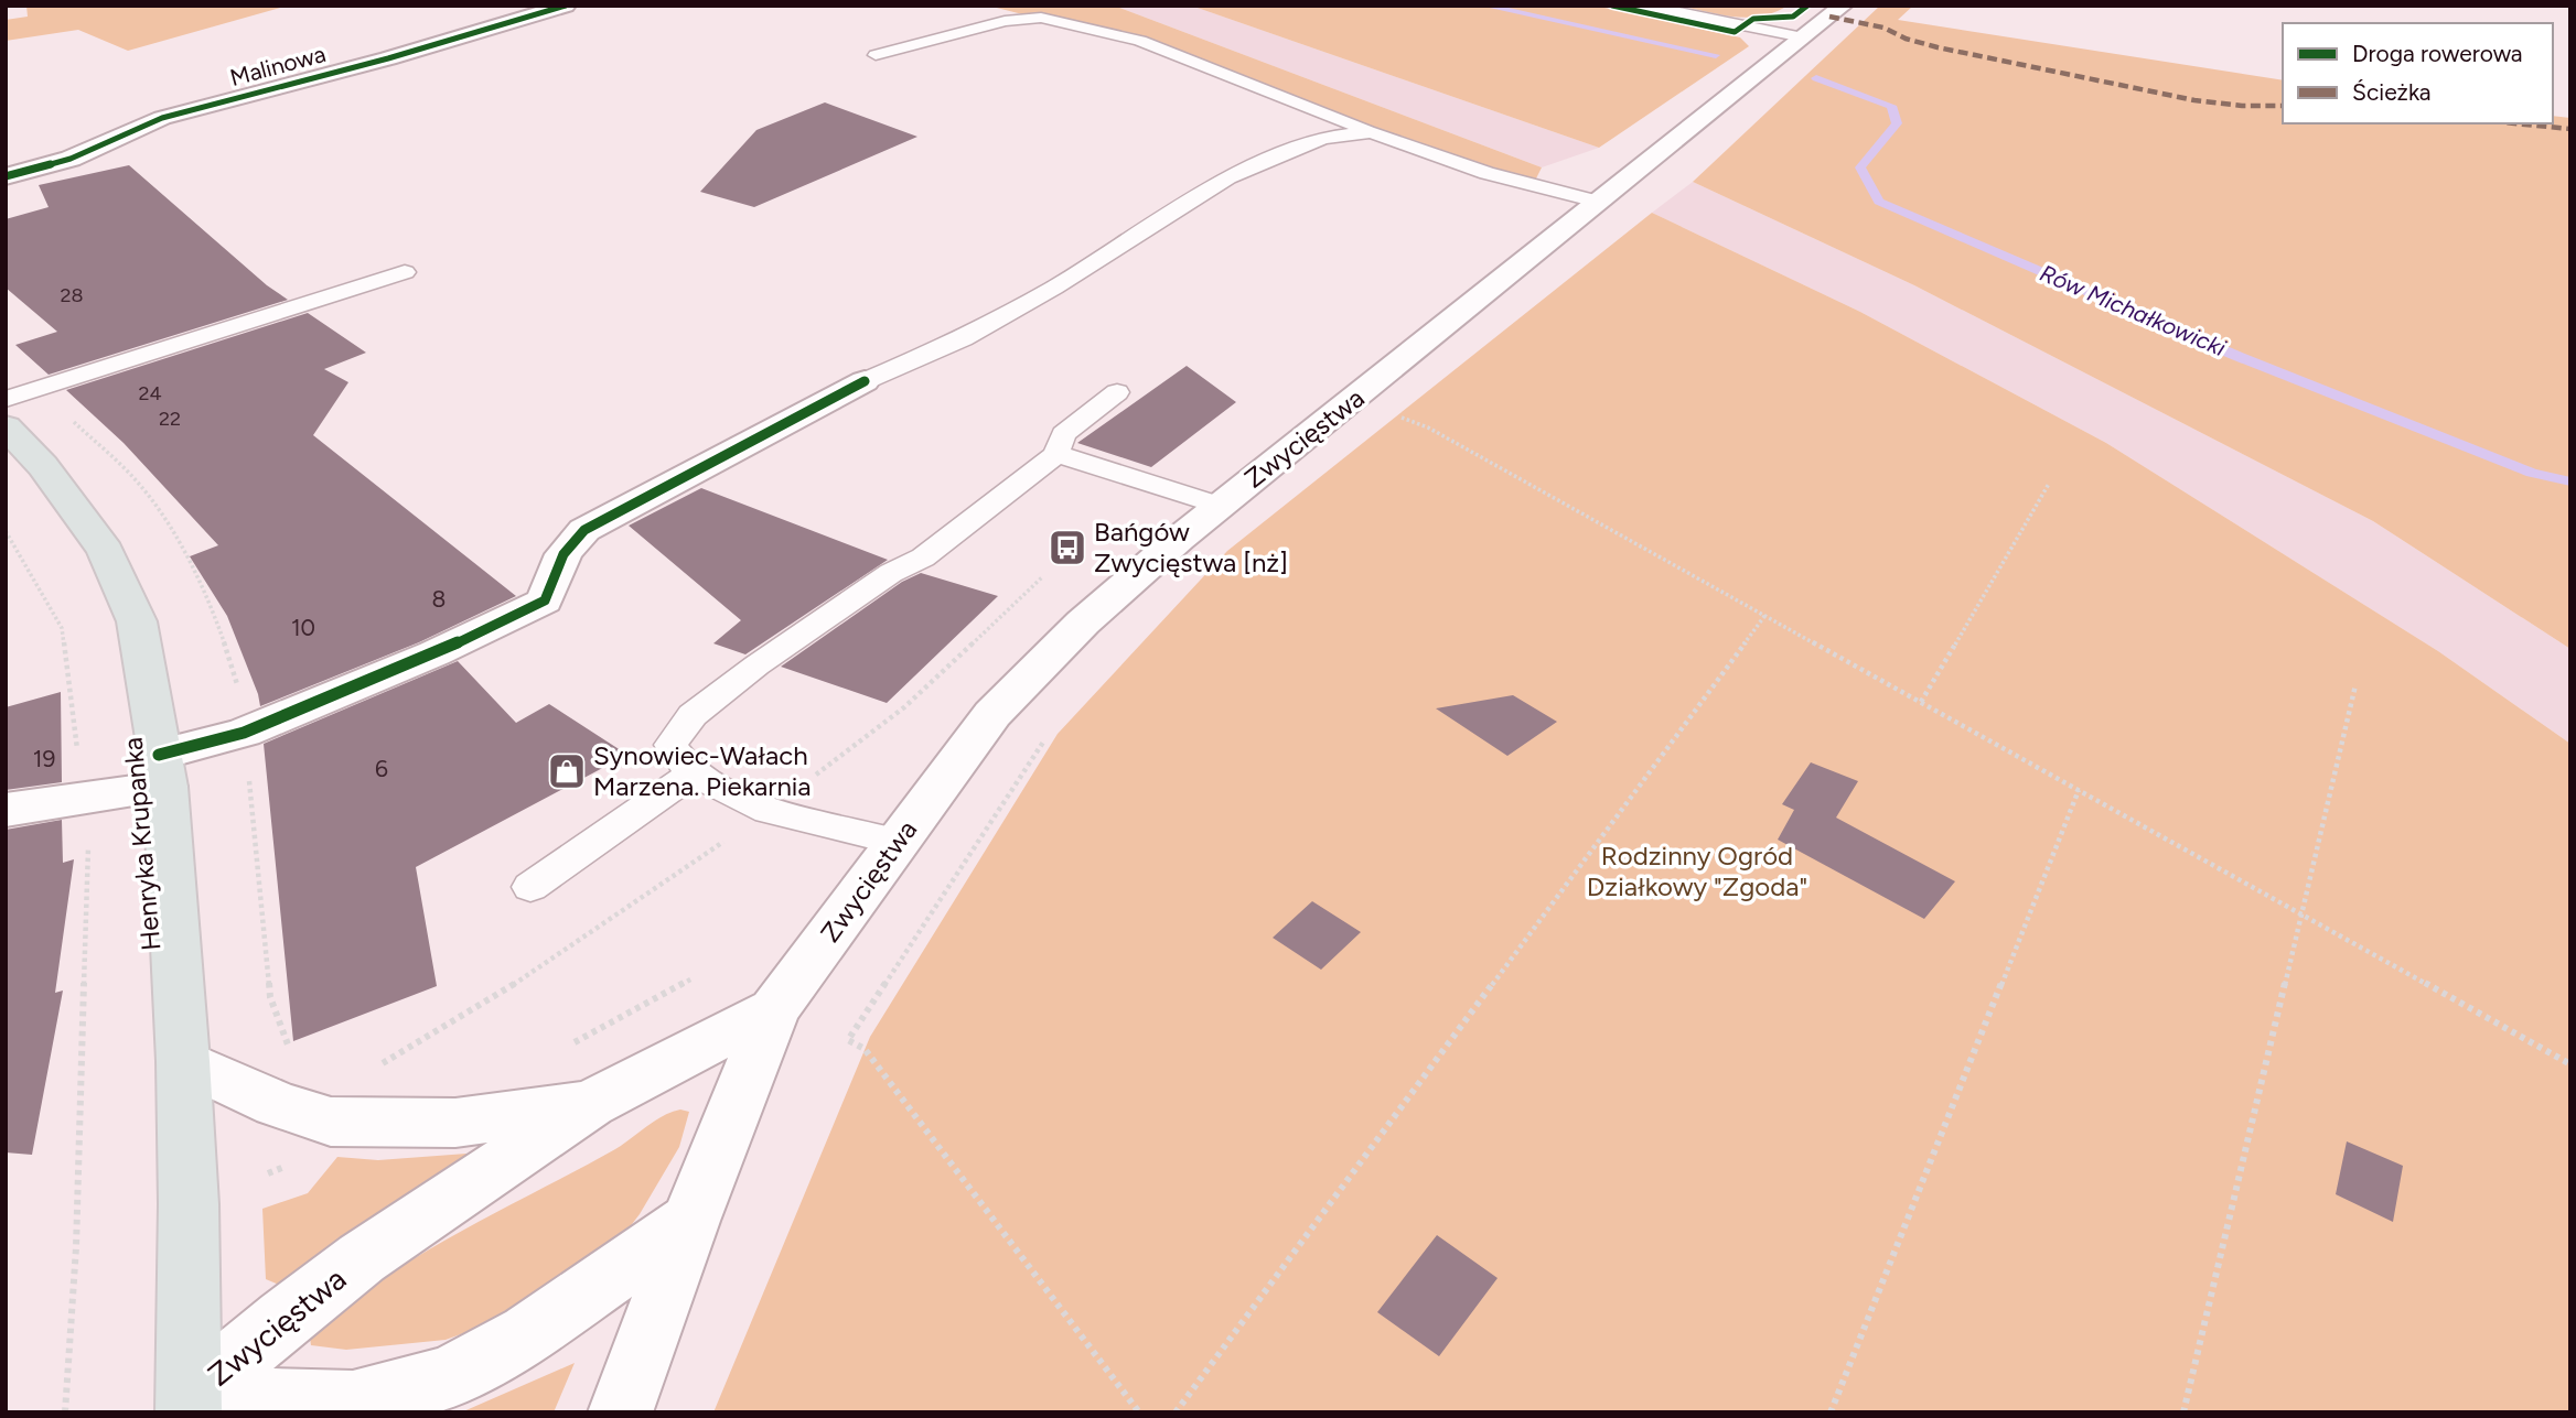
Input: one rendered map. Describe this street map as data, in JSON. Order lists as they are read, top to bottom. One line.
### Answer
{"streets":{"main road":["Malinowa","Zwycięstwa","Henryka Krupanka"]},"crossings":[["Zwycięstwa","Henryka Krupanka"]],"water":["Rów Michałkowicki"],"parks":["Rodzinny Ogród Działkowy \"Zgoda\""],"places":{"bus stop":["Bańgów Zwycięstwa [nż]"],"shop":["Synowiec-Wałach Marzena. Piekarnia"]},"house_numbers":["28","24","22","8","10","19","6"],"legend":["Droga rowerowa","Ścieżka"]}
